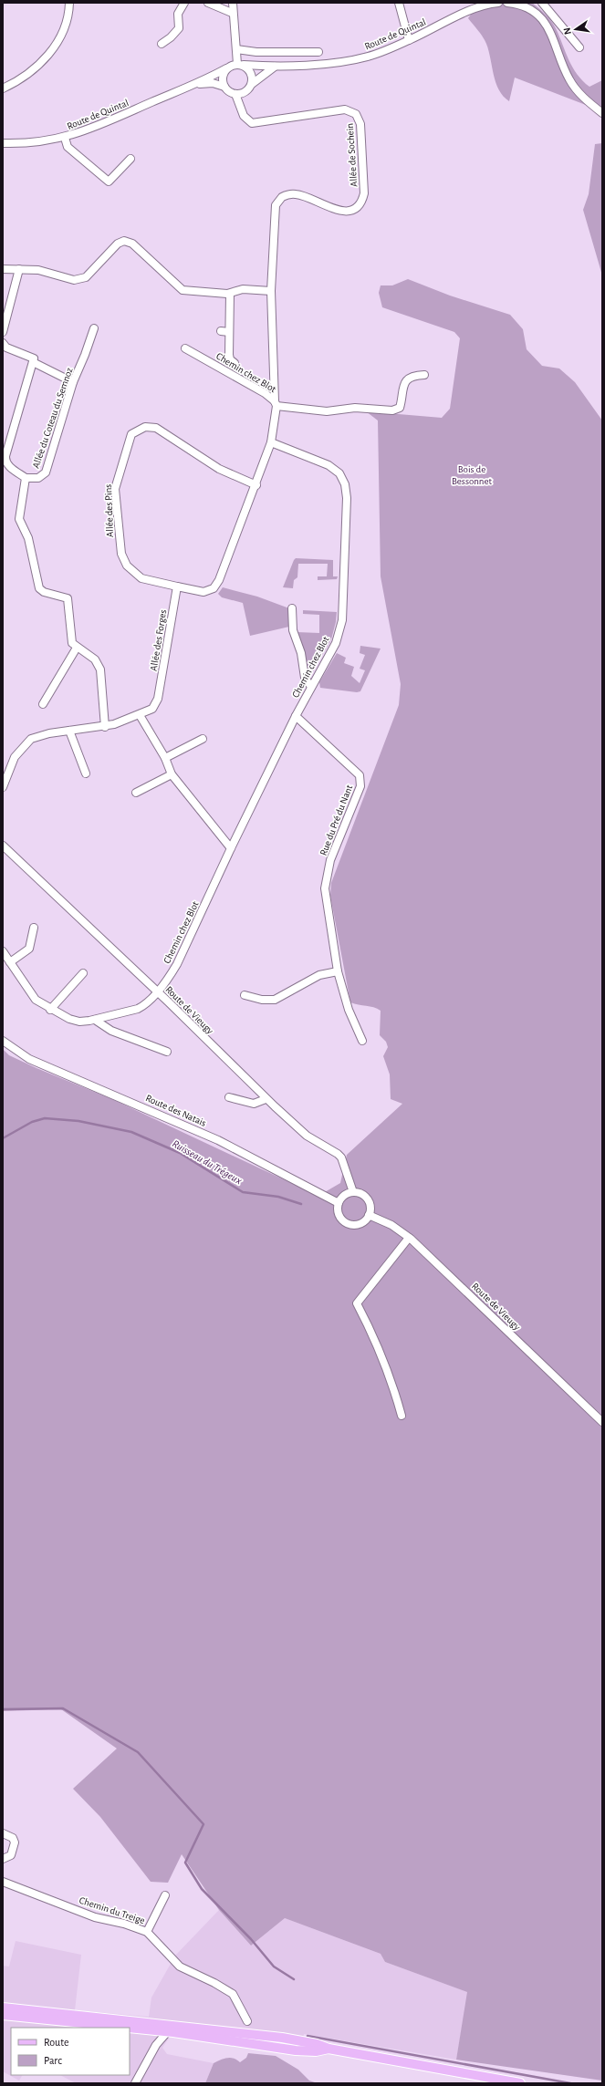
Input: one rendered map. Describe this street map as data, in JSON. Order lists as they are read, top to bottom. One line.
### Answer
{"streets":{"street":["Route de Quintal","Allée de Sochein","Chemin chez Blot","Allée du Coteau du Semnoz","Allée des Pins","Allée des Forges","Rue du Pré du Nant","Route de Vieugy","Route des Natais","Chemin du Treige"]},"crossings":[["Route de Quintal","Allée de Sochein"],["Allée de Sochein","Chemin chez Blot"],["Chemin chez Blot","Rue du Pré du Nant"],["Chemin chez Blot","Route de Vieugy"],["Allée des Pins","Allée des Forges"],["Route de Vieugy","Route des Natais"]],"water":["Ruisseau du Trégeux"],"parks":["Bois de Bessonnet"],"legend":["Route","Parc"],"north":"left"}
